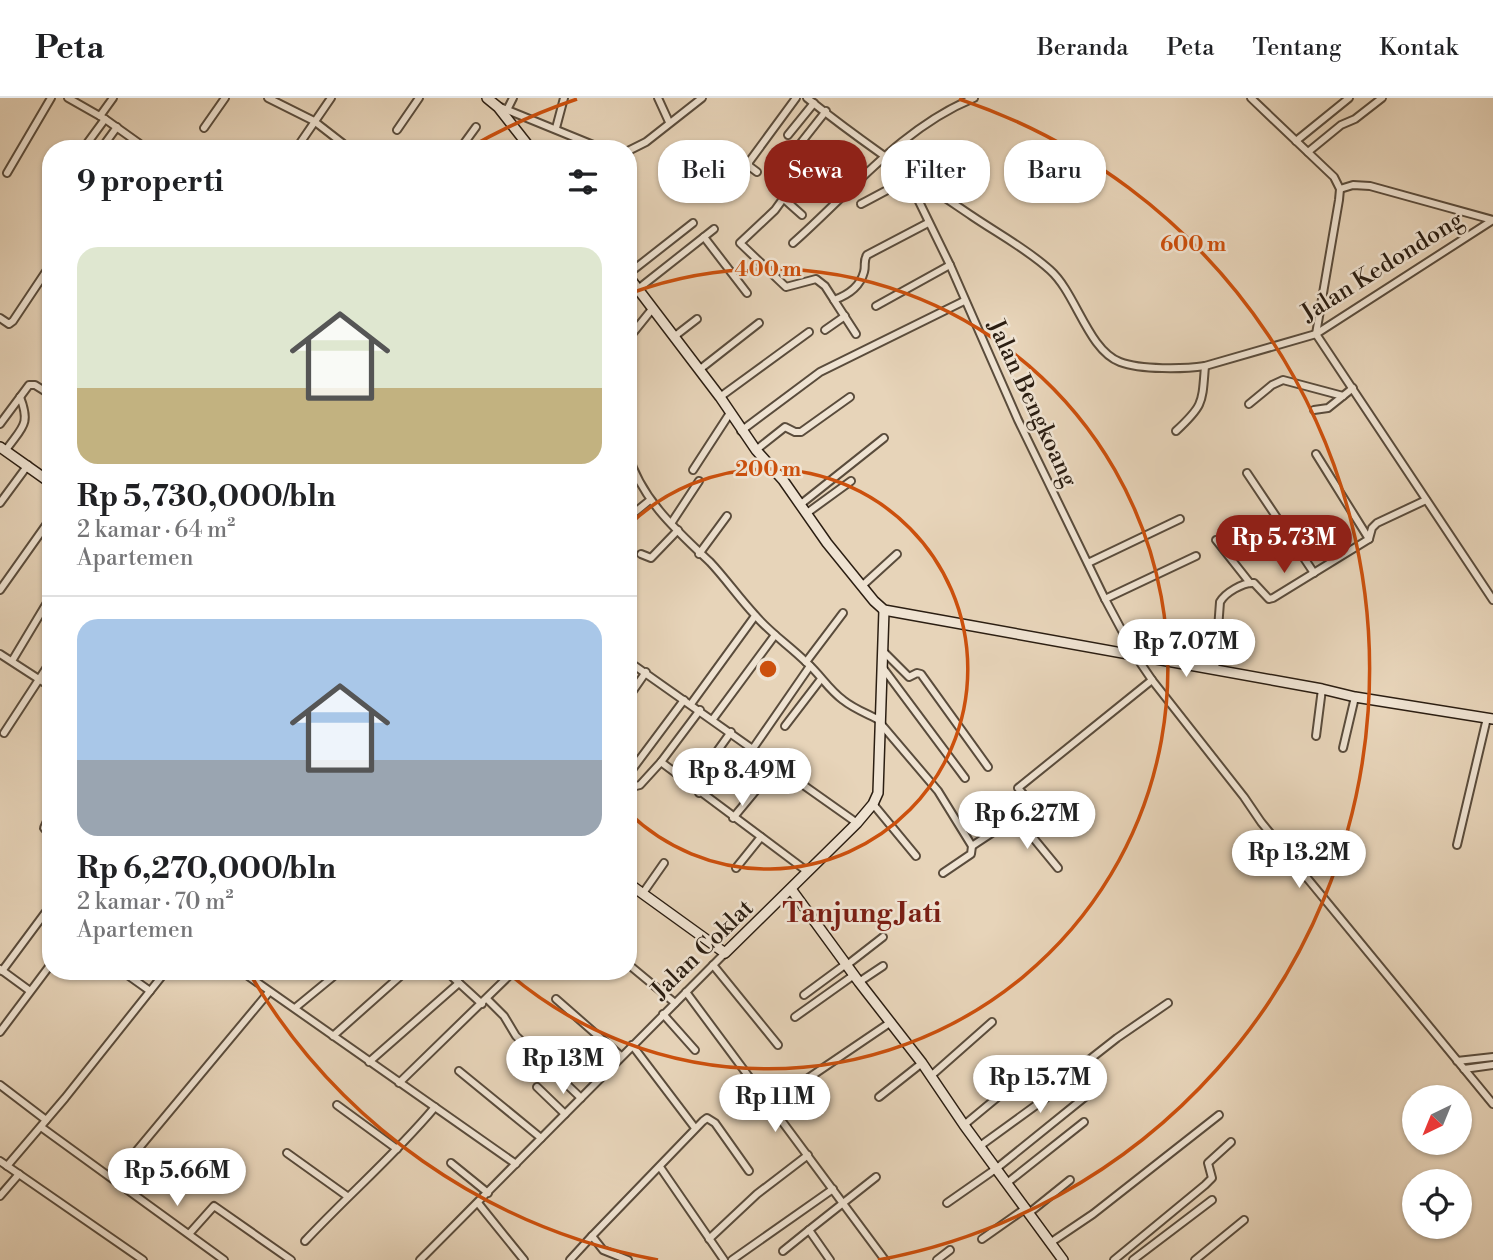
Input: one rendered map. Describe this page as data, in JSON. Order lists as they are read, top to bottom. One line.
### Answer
{"streets":{"main road":["Jalan Coklat"],"street":["Jalan Kedondong","Jalan Bengkoang"]},"districts":["Tanjung Jati"],"north":"bottom left","page":{"header":"Peta","nav":["Beranda","Peta","Tentang","Kontak"],"chip":["Beli","Sewa","Filter","Baru"],"heading":"9 properti","list":[{"name":"Rp 5,730,000/bln","note":"2 kamar · 64 m² · Apartemen"},{"name":"Rp 6,270,000/bln","note":"2 kamar · 70 m² · Apartemen"}],"price":["Rp 5.73M","Rp 7.07M","Rp 8.49M","Rp 6.27M","Rp 13.2M","Rp 13M","Rp 15.7M","Rp 11M","Rp 5.66M"]},"rings":["600 m","400 m","200 m"]}
